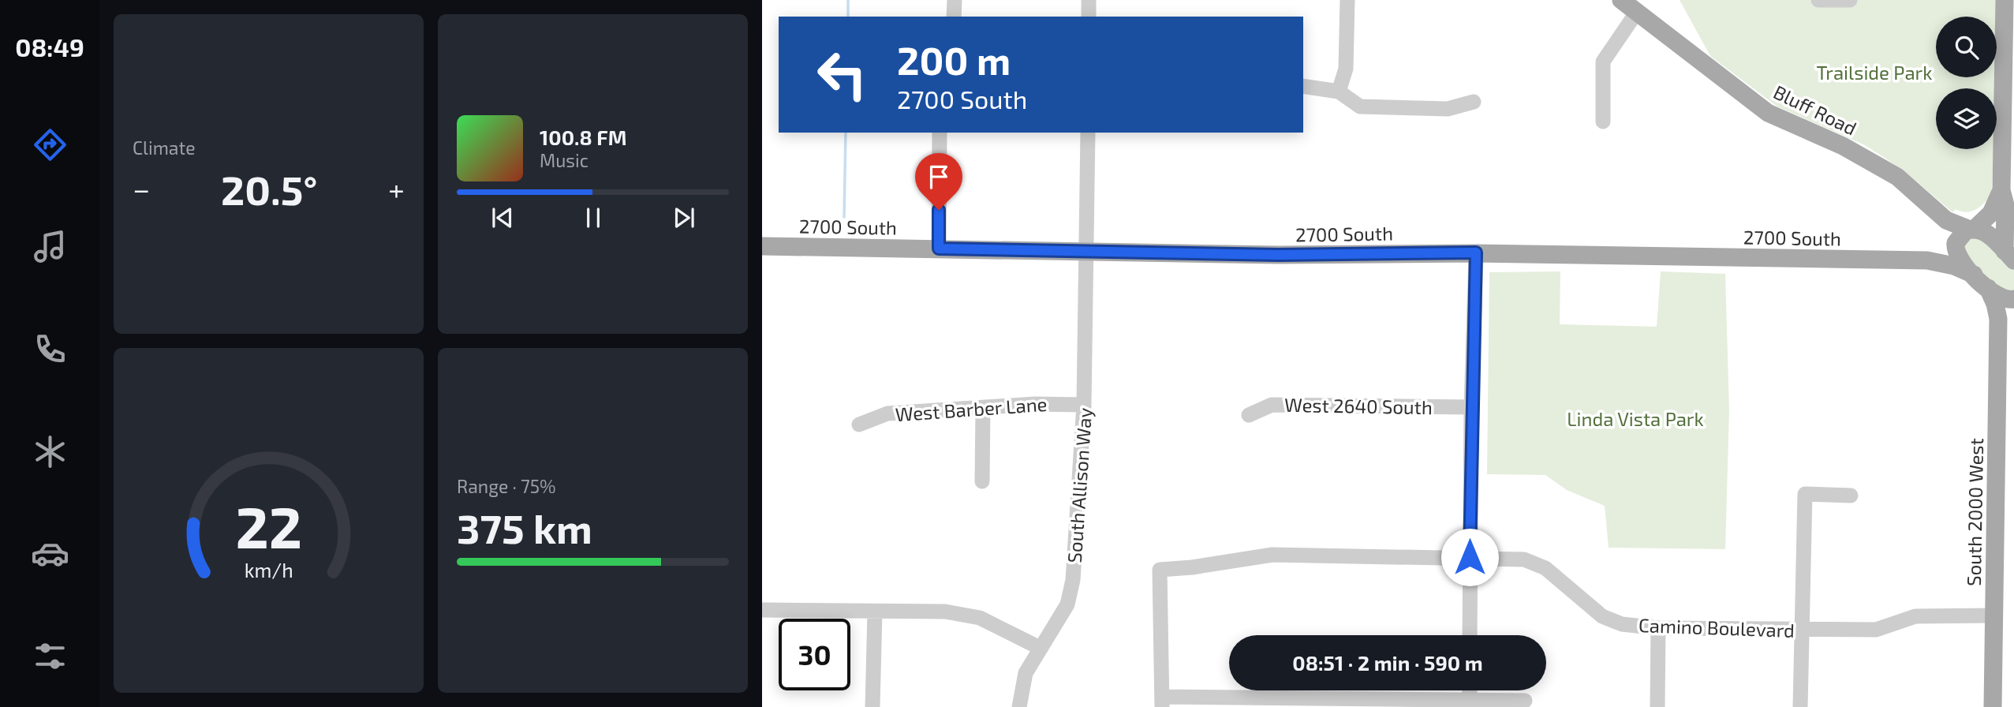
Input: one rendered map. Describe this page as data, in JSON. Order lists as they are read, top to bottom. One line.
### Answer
{"streets":{"main road":["Bluff Road","2700 South","South 2000 West"],"street":["West 2640 South","West Barber Lane","South Allison Way","Camino Boulevard"]},"crossings":[["Bluff Road","2700 South"],["Bluff Road","South 2000 West"],["2700 South","South Allison Way"],["West Barber Lane","South Allison Way"],["South 2000 West","Camino Boulevard"]],"parks":["Trailside Park","Linda Vista Park"],"page":{"tabs":"08:49","tile":["Climate",["Range · 75%","375 km"]],"turn":["200 m","2700 South"],"song":["100.8 FM","Music"],"heat":["−","20.5°","+"],"limit":"30","trip":"08:51 · 2 min · 590 m","gauge":["22","km/h"]}}
